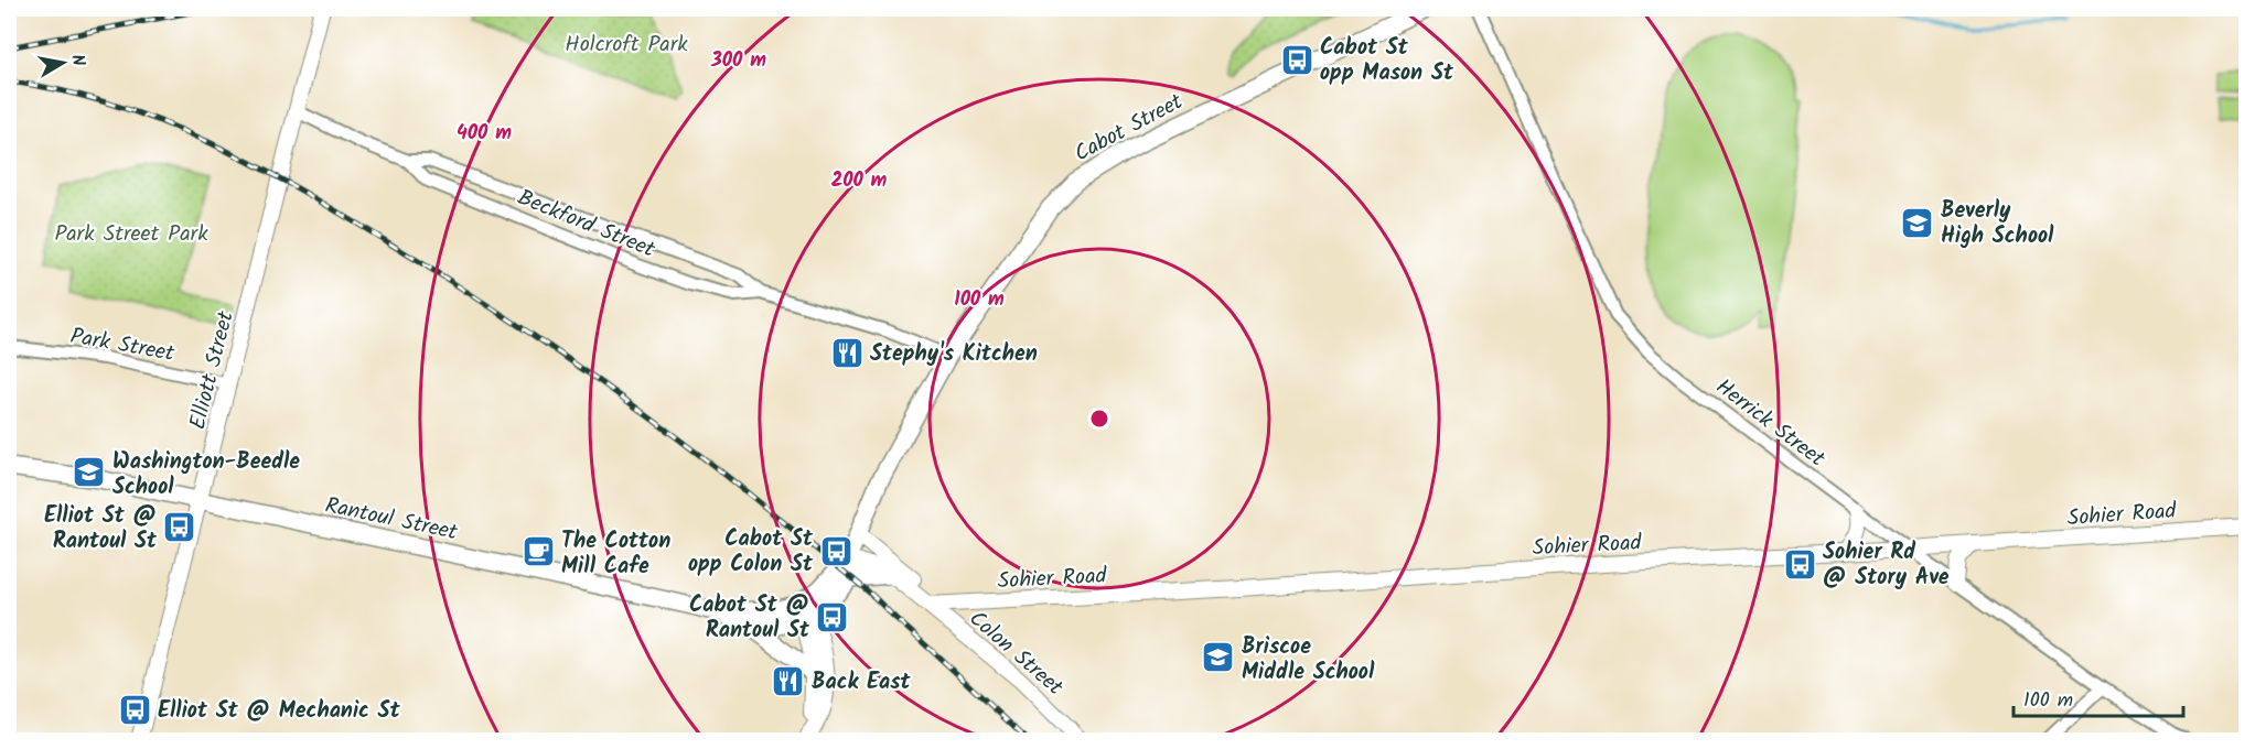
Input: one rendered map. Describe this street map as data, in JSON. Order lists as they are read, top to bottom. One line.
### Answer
{"streets":{"highway":["Cabot Street","Rantoul Street"],"main road":["Elliott Street","Sohier Road","Colon Street"],"street":["Beckford Street","Park Street","Herrick Street"]},"crossings":[["Cabot Street","Beckford Street"],["Cabot Street","Rantoul Street"],["Cabot Street","Colon Street"],["Beckford Street","Elliott Street"],["Park Street","Elliott Street"],["Elliott Street","Rantoul Street"],["Herrick Street","Sohier Road"],["Sohier Road","Colon Street"]],"parks":["Holcroft Park","Park Street Park"],"places":{"bus stop":["Cabot St opp Mason St","Elliot St @ Rantoul St","Cabot St opp Colon St","Sohier Rd @ Story Ave","Cabot St @ Rantoul St","Elliot St @ Mechanic St"],"school or university":["Beverly High School","Washington-Beedle School","Briscoe Middle School"],"restaurant":["Stephy's Kitchen","Back East"],"cafe":["The Cotton Mill Cafe"]},"scale_bar":"100 m","north":"right","rings":["300 m","400 m","200 m","100 m"]}
